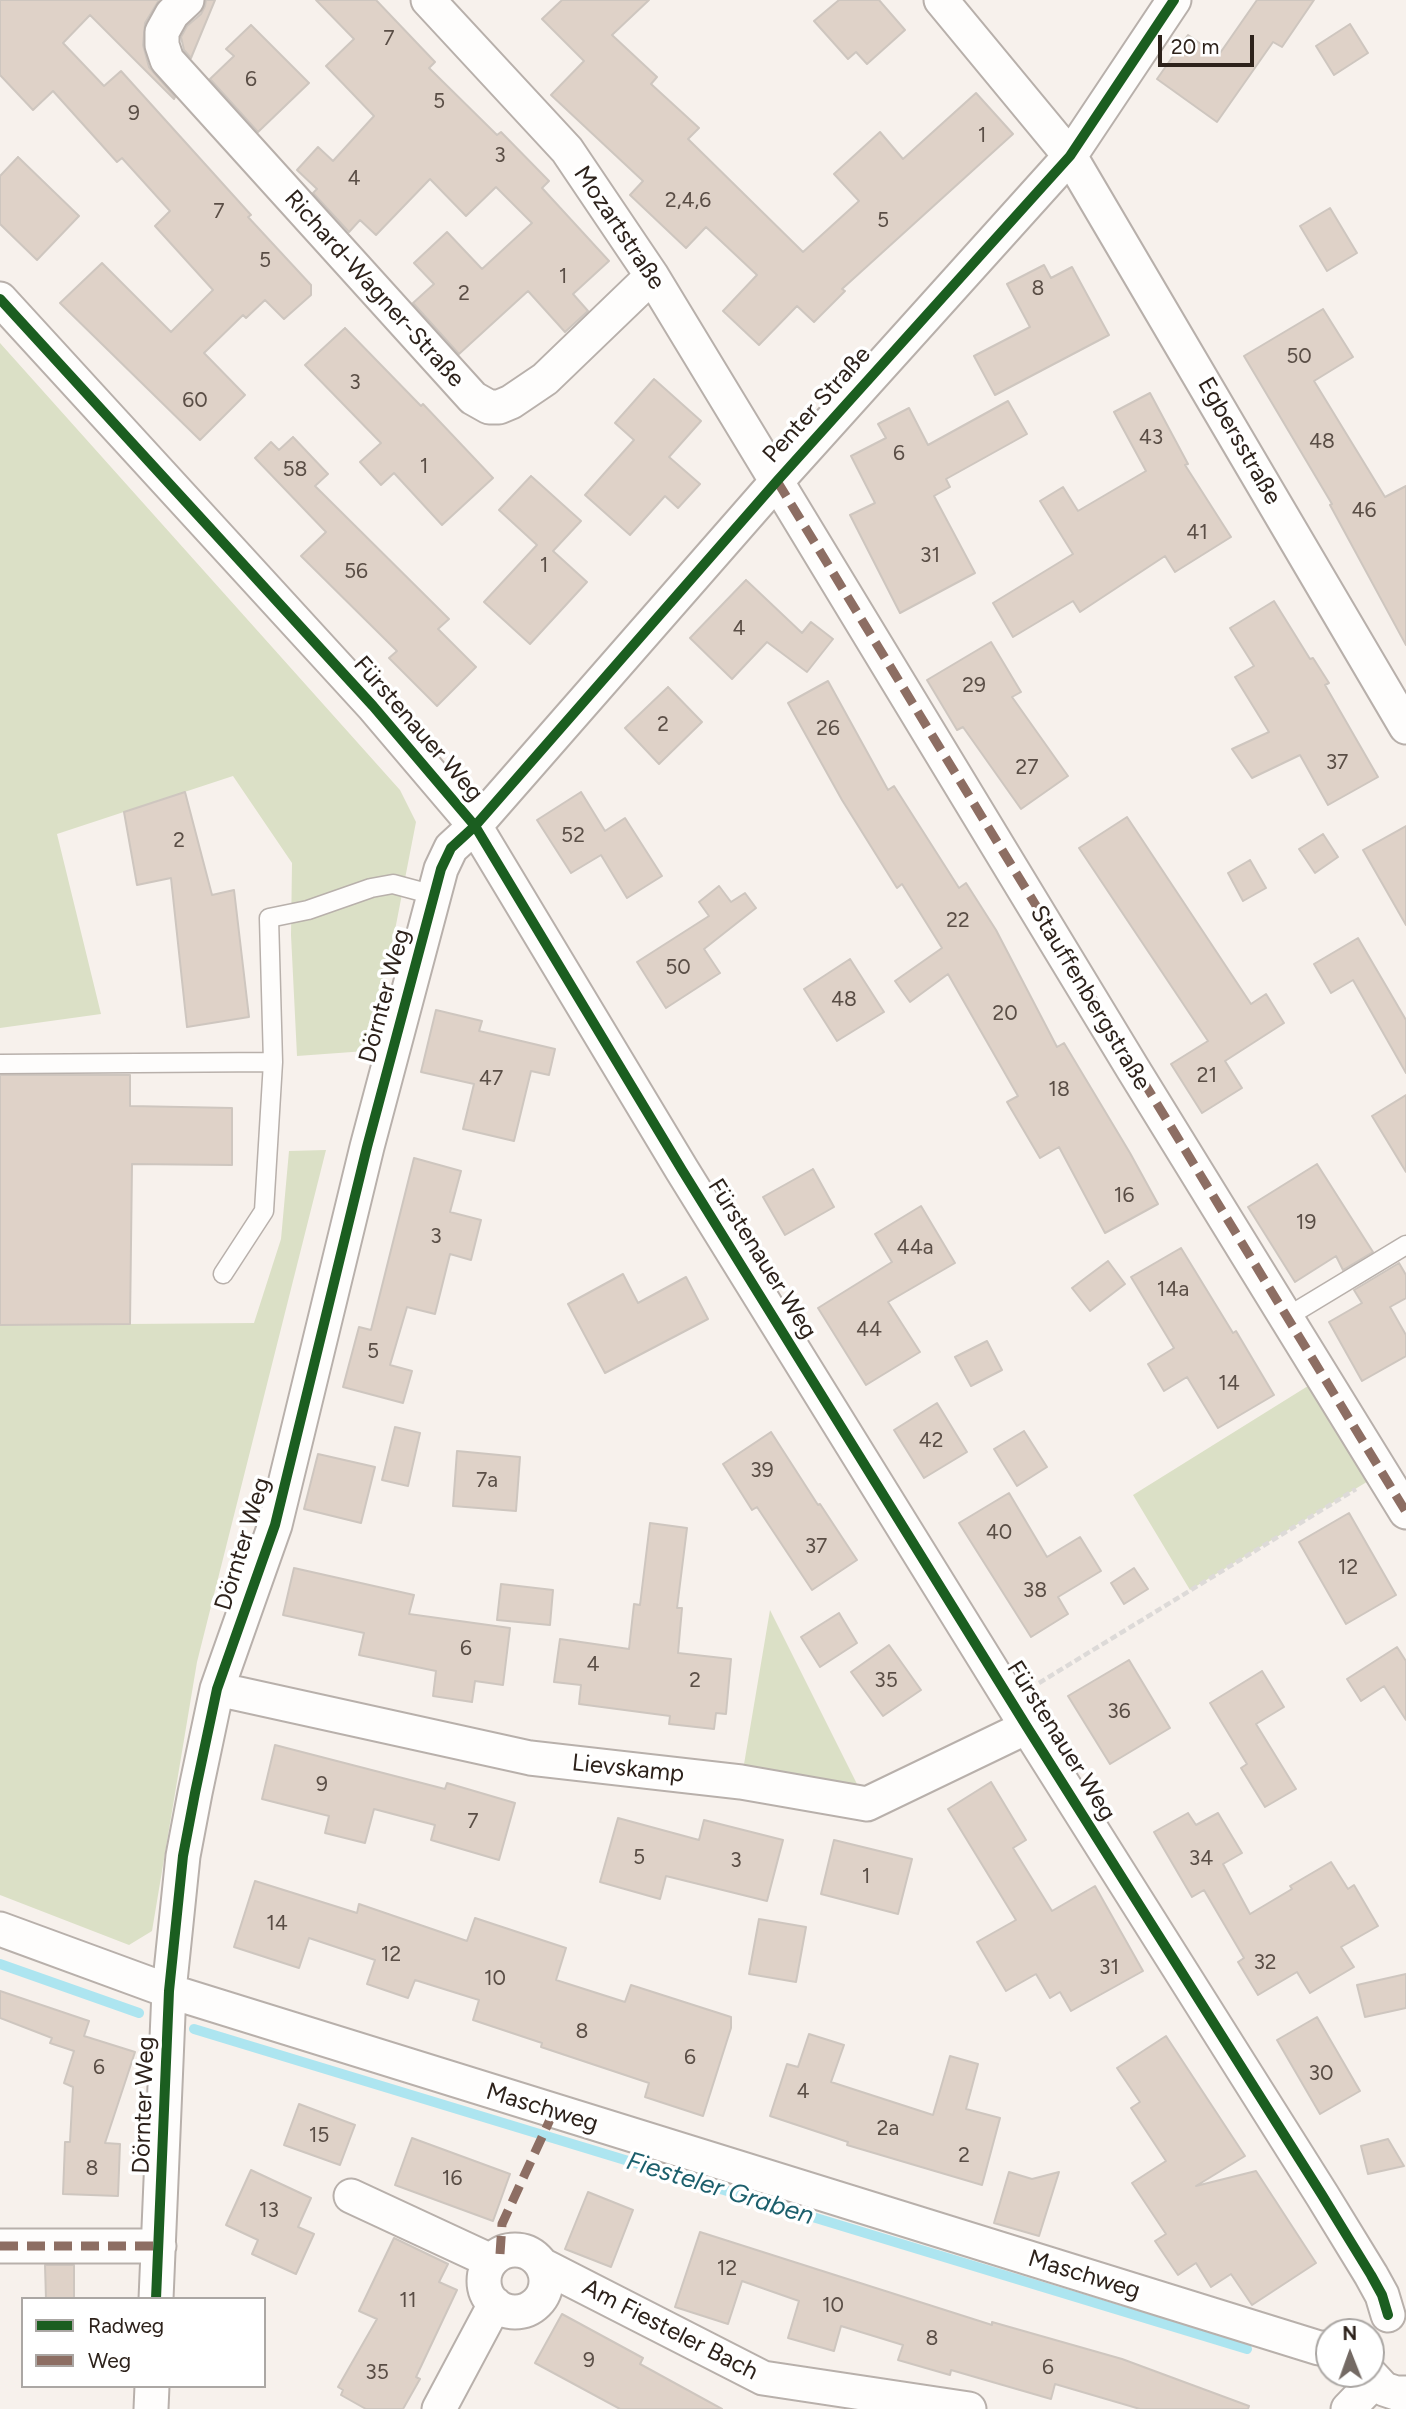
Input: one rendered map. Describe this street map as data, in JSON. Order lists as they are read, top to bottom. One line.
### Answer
{"streets":{"street":["Mozartstraße","Richard-Wagner-Straße","Penter Straße","Egbersstraße","Fürstenauer Weg","Dörnter Weg","Stauffenbergstraße","Lievskamp","Maschweg","Am Fiesteler Bach"]},"crossings":[["Mozartstraße","Richard-Wagner-Straße"],["Mozartstraße","Penter Straße"],["Mozartstraße","Stauffenbergstraße"],["Penter Straße","Egbersstraße"],["Penter Straße","Fürstenauer Weg"],["Penter Straße","Dörnter Weg"],["Penter Straße","Stauffenbergstraße"],["Fürstenauer Weg","Dörnter Weg"],["Fürstenauer Weg","Lievskamp"],["Dörnter Weg","Lievskamp"],["Dörnter Weg","Maschweg"]],"water":["Fiesteler Graben"],"house_numbers":["7","6","5","9","1","3","4","2,4,6","7","5","5","1","8","2","50","3","60","43","48","6","1","58","46","41","31","1","56","4","29","2","26","37","27","52","2","22","50","48","20","21","47","18","16","19","3","44a","14a","44","5","14","42","39","7a","40","37","12","38","6","4","2","35","36","9","7","5","34","3","1","14","12","32","31","10","8","6","6","30","4","2a","15","2","8","16","13","12","11","10","8","9","6","35"],"legend":["Radweg","Weg"],"scale_bar":"20 m","north":"top"}
